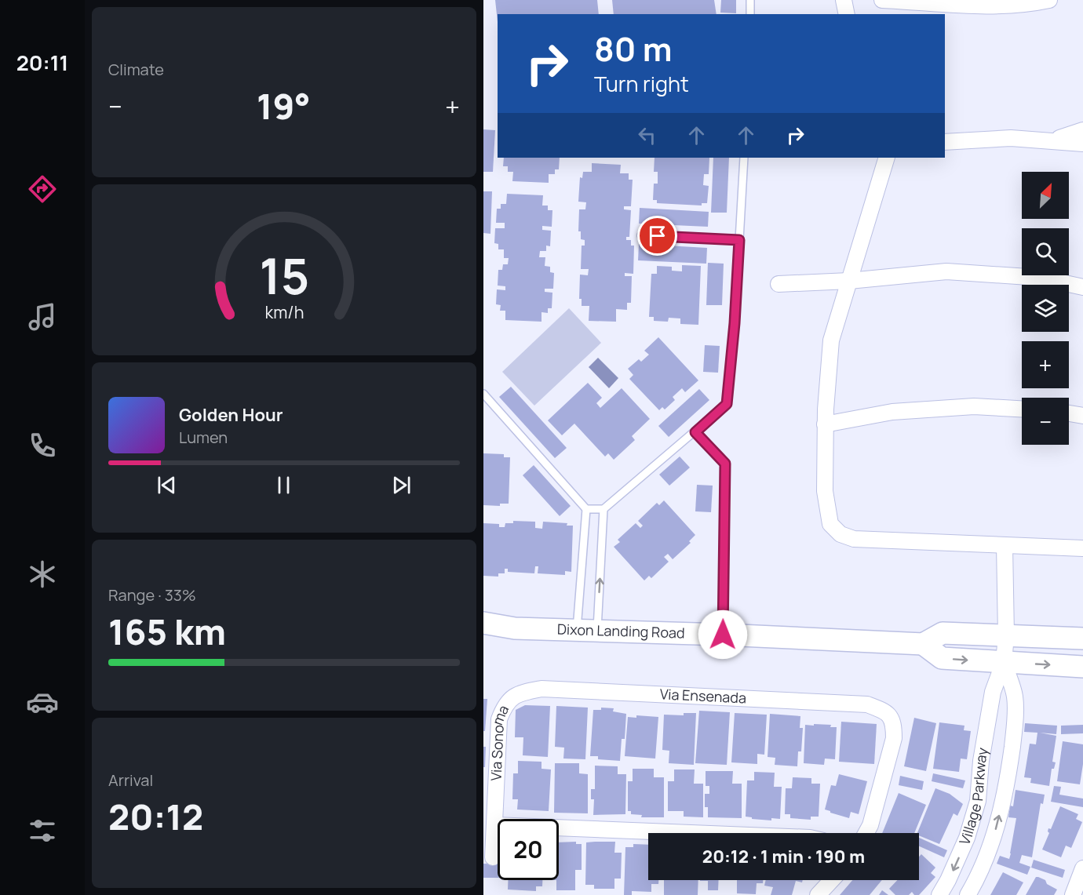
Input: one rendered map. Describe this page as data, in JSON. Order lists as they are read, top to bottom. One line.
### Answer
{"streets":{"main road":["Dixon Landing Road"],"street":["Via Ensenada","Via Sonoma","Village Parkway"]},"crossings":[["Via Ensenada","Via Sonoma"]],"north":"top right","page":{"tabs":"20:11","tile":["Climate",["Range · 33%","165 km"],["Arrival","20:12"]],"turn":["80 m","Turn right"],"heat":["−","19°","+"],"map_buttons":["+","−"],"song":["Golden Hour","Lumen"],"limit":"20","trip":"20:12 · 1 min · 190 m","gauge":["15","km/h"]}}
